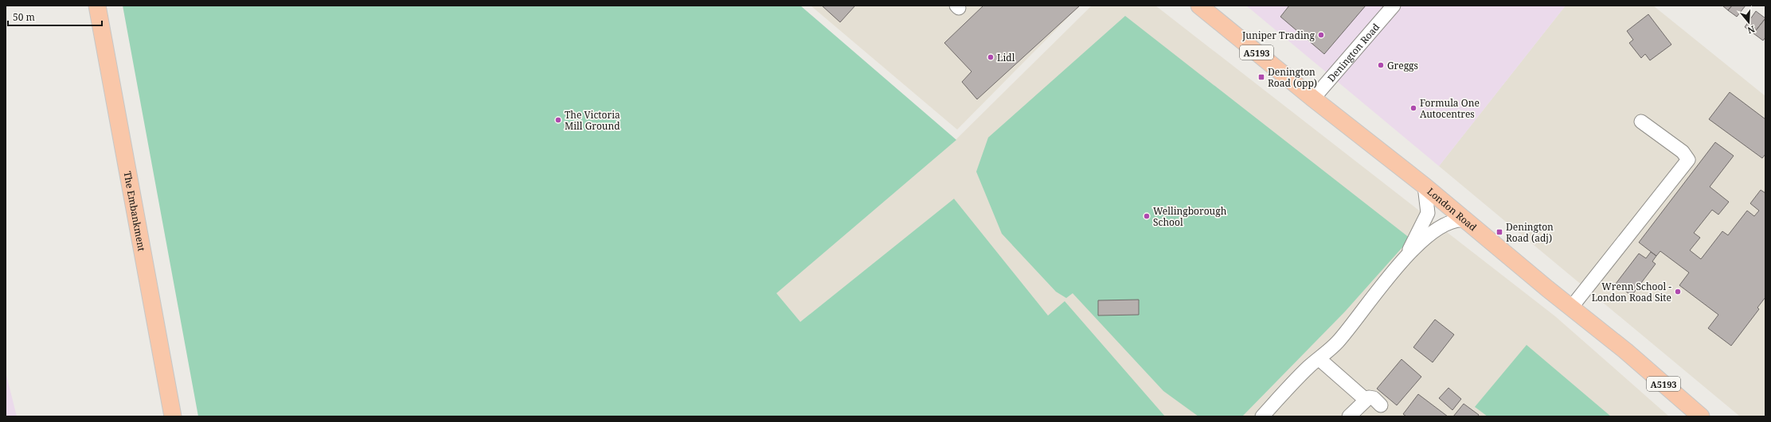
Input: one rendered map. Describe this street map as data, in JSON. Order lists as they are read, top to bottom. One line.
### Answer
{"streets":{"main road":["A5193","London Road","The Embankment"],"street":["Denington Road"]},"crossings":[["Denington Road","London Road"]],"places":{"other":["Juniper Trading","Lidl","Greggs","Formula One Autocentres","The Victoria Mill Ground","Wellingborough School","Wrenn School - London Road Site"],"transit":["Denington Road (opp)","Denington Road (adj)"]},"scale_bar":"50 m","north":"bottom"}
